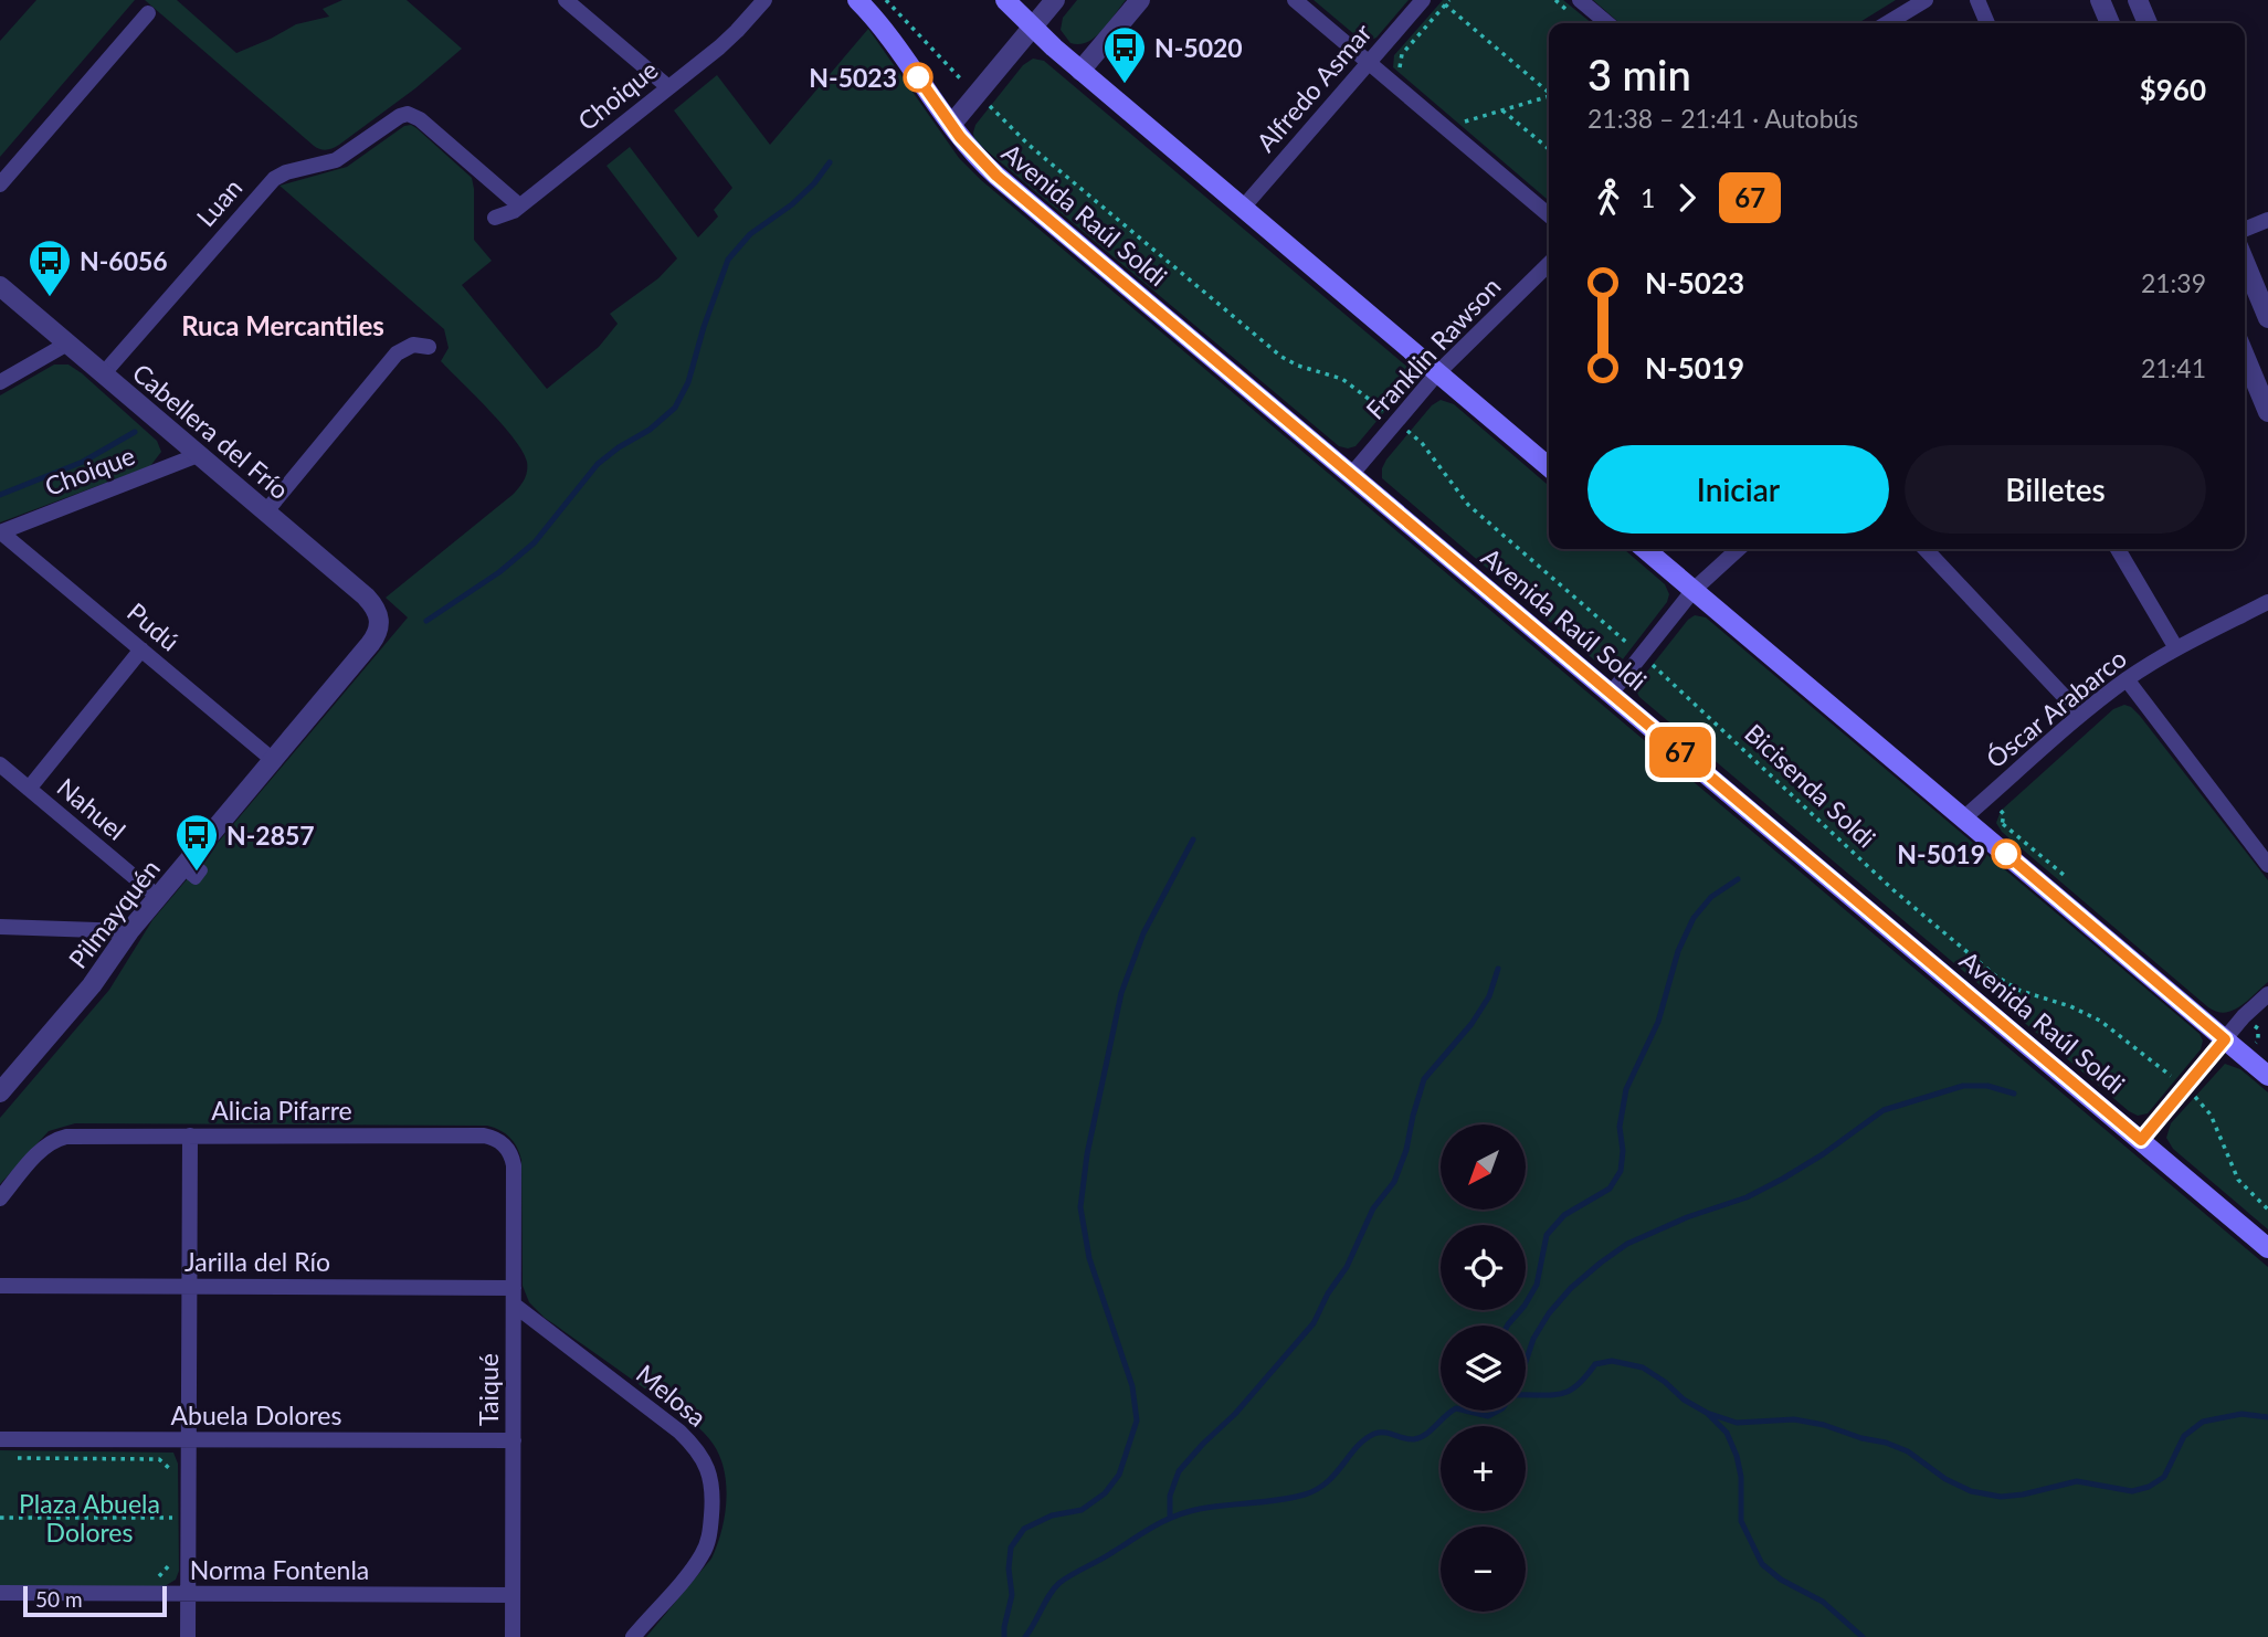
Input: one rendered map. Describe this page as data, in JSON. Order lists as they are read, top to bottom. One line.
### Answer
{"streets":{"main road":["Avenida Raúl Soldi"],"street":["Alfredo Asmar","Choique","Luan","Franklin Rawson","Cabellera del Frío","Pudú","Óscar Arabarco","Nahuel","Pilmayquén","Alicia Pifarre","Jarilla del Río","Taiqué","Melosa","Abuela Dolores","Norma Fontenla"],"path":["Bicisenda Soldi"]},"crossings":[["Choique","Luan"],["Choique","Cabellera del Frío"],["Choique","Pudú"],["Luan","Cabellera del Frío"],["Avenida Raúl Soldi","Franklin Rawson"],["Cabellera del Frío","Pilmayquén"],["Pudú","Pilmayquén"],["Nahuel","Pilmayquén"],["Alicia Pifarre","Taiqué"],["Jarilla del Río","Taiqué"],["Jarilla del Río","Melosa"],["Taiqué","Melosa"],["Taiqué","Abuela Dolores"],["Taiqué","Norma Fontenla"]],"districts":["Ruca Mercantiles"],"parks":["Plaza Abuela Dolores"],"places":{"other":["N-5023","N-5019"],"bus stop":["N-5020","N-6056","N-2857"]},"lines":["bus line 67"],"scale_bar":"50 m","north":"bottom left","page":{"on_map":"67","heading":["3 min","21:38 – 21:41 · Autobús","$960"],"legs":["1","67"],"list":[{"name":"N-5023","value":"21:39"},{"name":"N-5019","value":"21:41"}],"buttons":["Iniciar","Billetes"],"map_buttons":["+","−"],"scale":"50 m"}}
